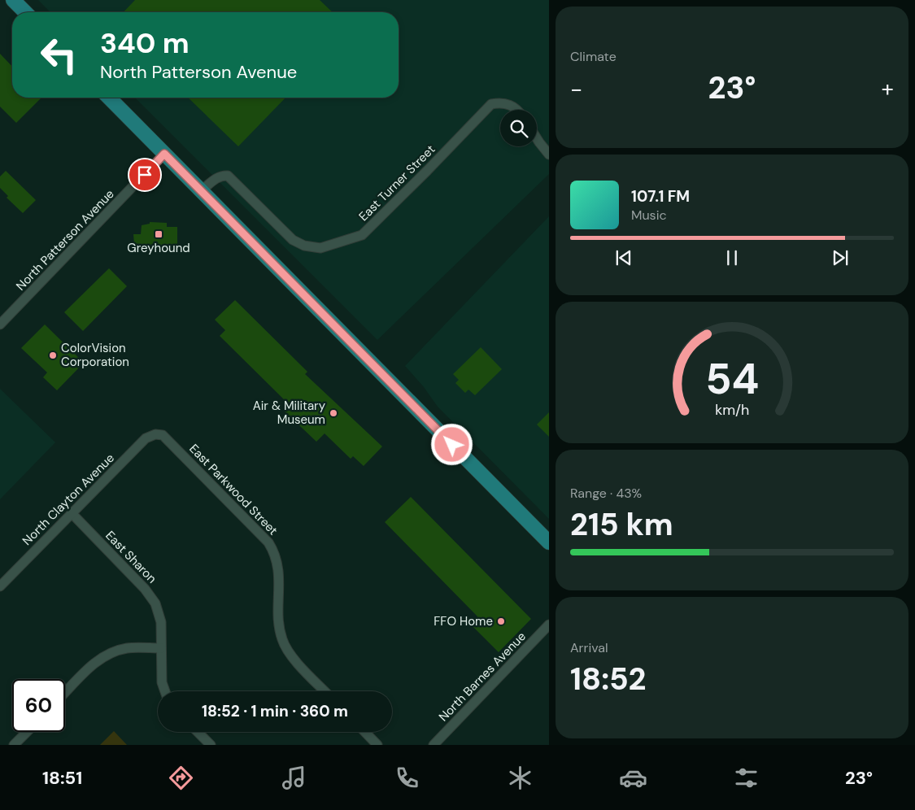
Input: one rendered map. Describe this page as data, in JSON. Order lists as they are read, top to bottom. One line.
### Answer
{"streets":{"street":["East Turner Street","North Patterson Avenue","East Parkwood Street","North Clayton Avenue","East Sharon","North Barnes Avenue"]},"crossings":[["East Parkwood Street","North Clayton Avenue"],["North Clayton Avenue","East Sharon"]],"places":{"transit":["Greyhound"],"other":["ColorVision Corporation","Air & Military Museum","FFO Home"]},"page":{"tile":["Climate",["Range · 43%","215 km"],["Arrival","18:52"]],"turn":["340 m","North Patterson Avenue"],"heat":["−","23°","+"],"song":["107.1 FM","Music"],"limit":"60","trip":"18:52 · 1 min · 360 m","tabs":["18:51","23°"],"gauge":["54","km/h"]}}
